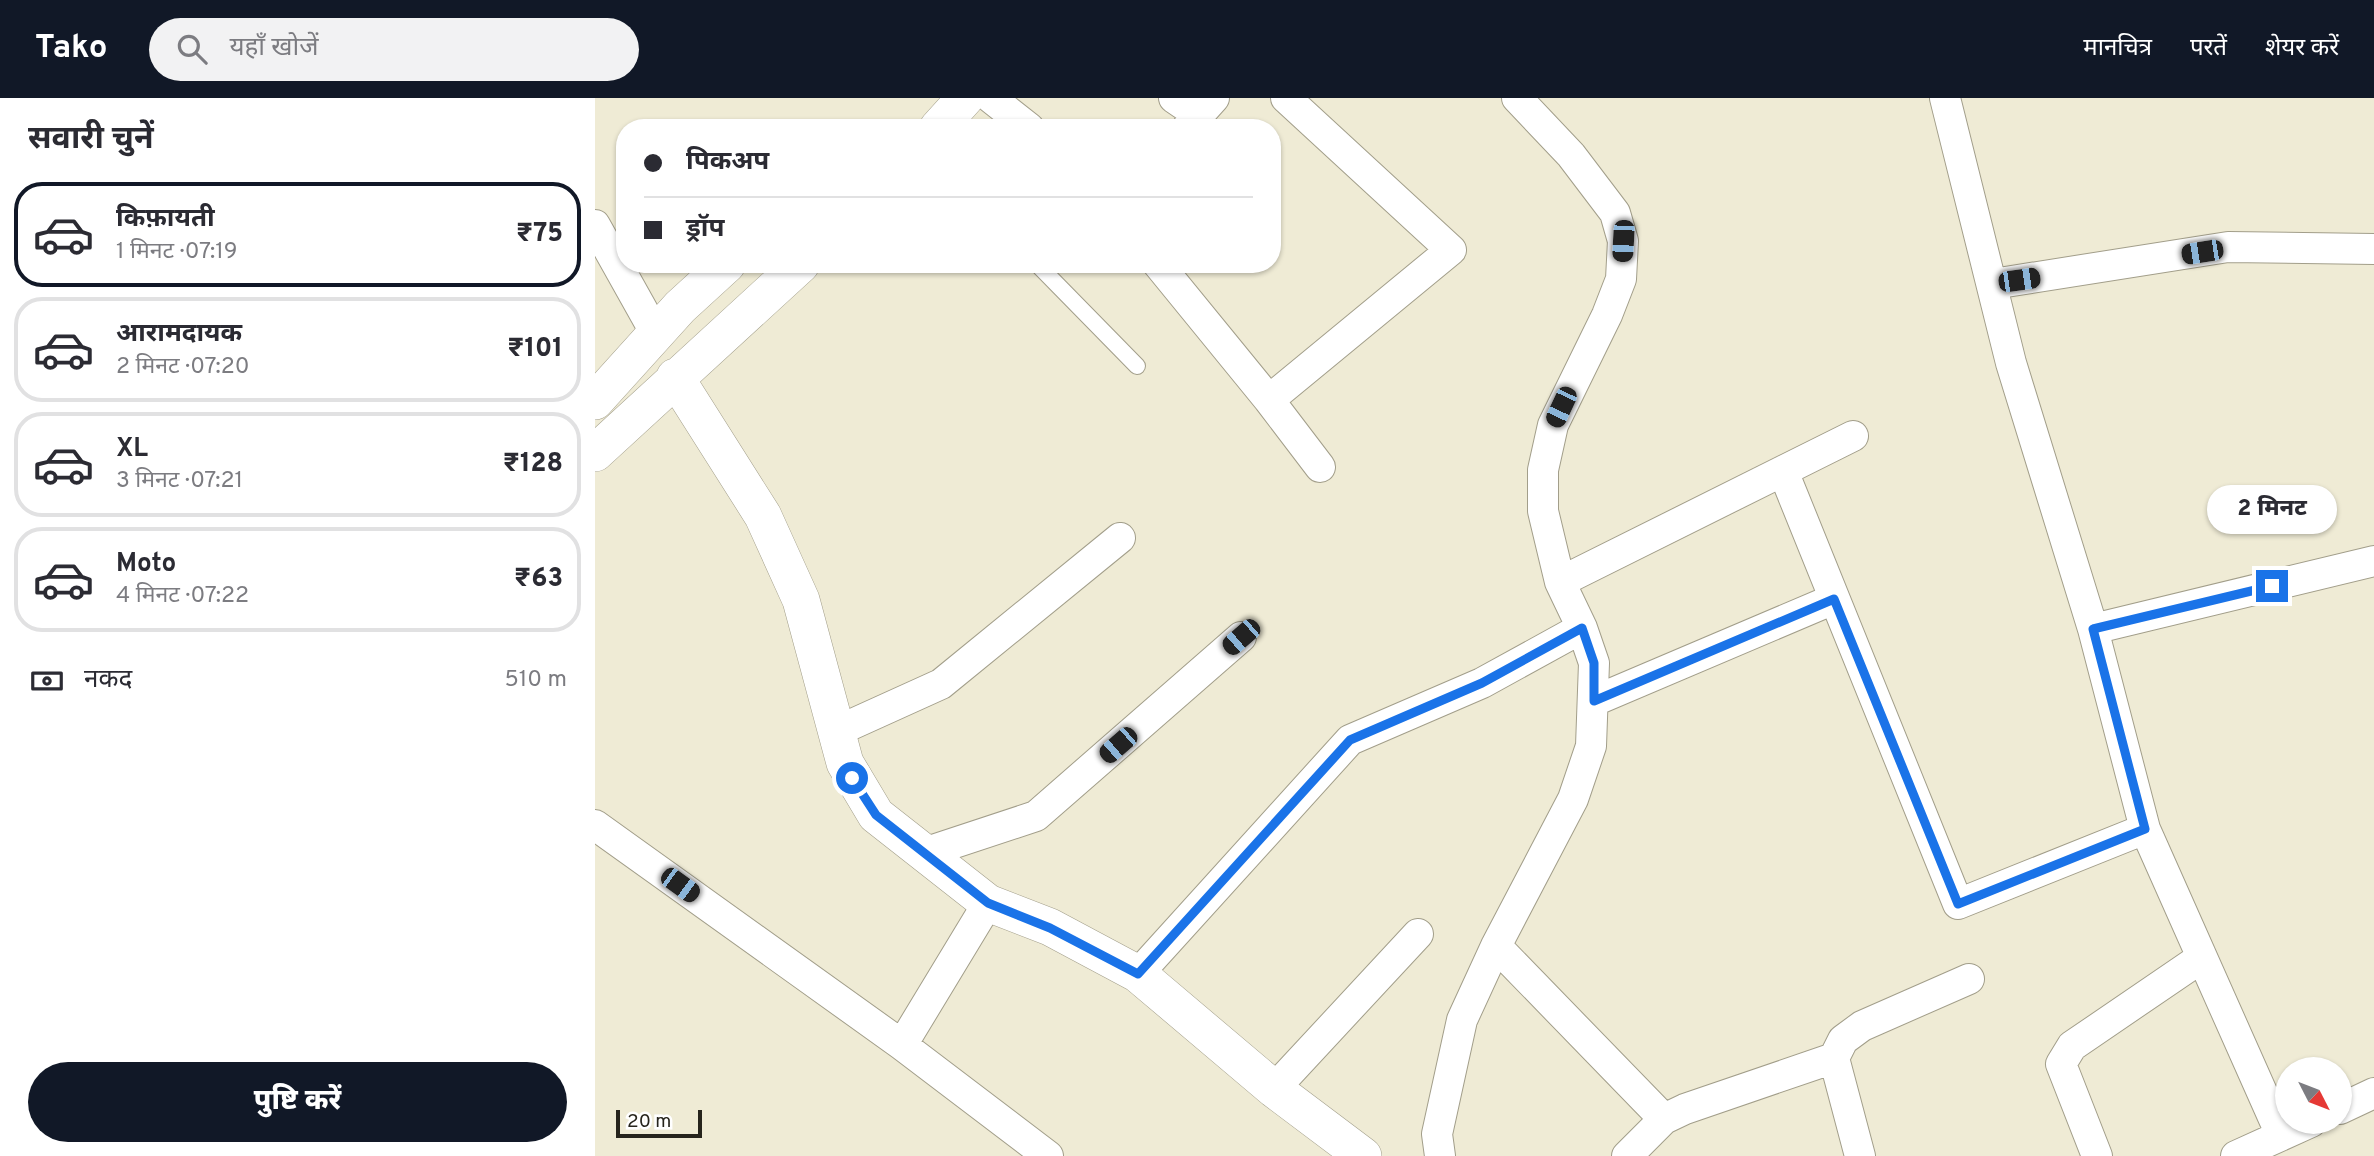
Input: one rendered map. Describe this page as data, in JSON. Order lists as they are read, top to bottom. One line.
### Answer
{"scale_bar":"20 m","north":"bottom right","page":{"header":"Tako","search":"यहाँ खोजें","nav":["मानचित्र","परतें","शेयर करें"],"heading":"सवारी चुनें","banner":["पिकअप","ड्रॉप"],"list":[{"name":"किफ़ायती","note":"1 मिनट · 07:19","value":"₹75"},{"name":"आरामदायक","note":"2 मिनट · 07:20","value":"₹101"},{"name":"XL","note":"3 मिनट · 07:21","value":"₹128"},{"name":"Moto","note":"4 मिनट · 07:22","value":"₹63"}],"bubble":"2 मिनट","pay":["नकद","510 m"],"buttons":"पुष्टि करें","scale":"20 m"}}
